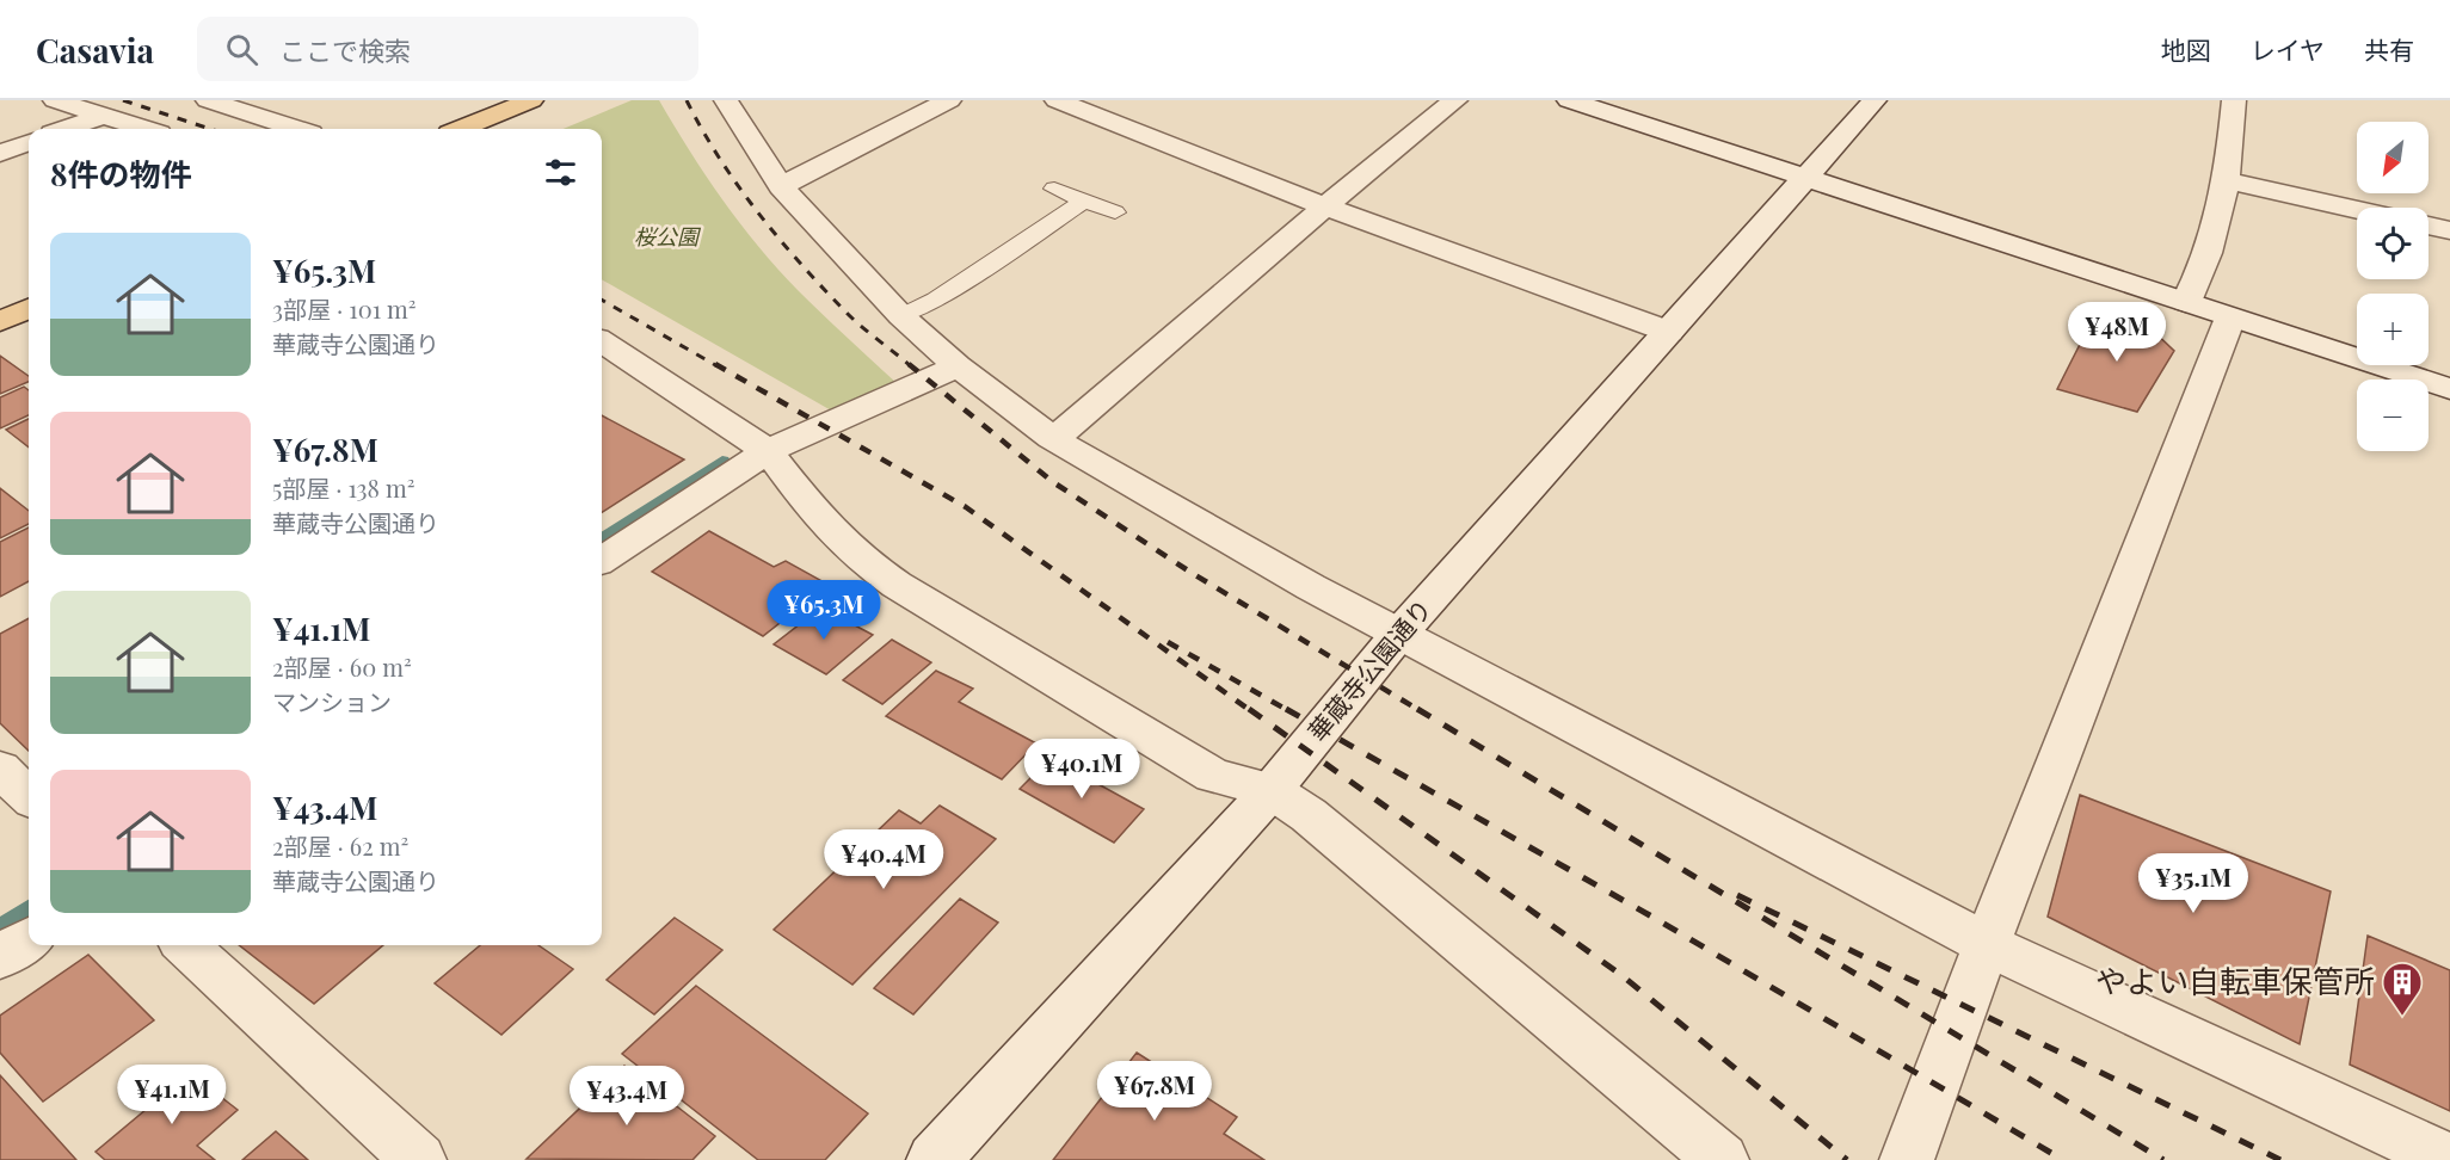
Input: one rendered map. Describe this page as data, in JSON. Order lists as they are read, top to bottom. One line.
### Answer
{"streets":{"street":["華蔵寺公園通り"]},"parks":["桜公園"],"places":{"building":["やよい自転車保管所"]},"north":"bottom left","page":{"header":"Casavia","search":"ここで検索","nav":["地図","レイヤ","共有"],"map_buttons":["+","−"],"heading":"8件の物件","list":[{"name":"¥65.3M","note":"3部屋 · 101 m² · 華蔵寺公園通り"},{"name":"¥67.8M","note":"5部屋 · 138 m² · 華蔵寺公園通り"},{"name":"¥41.1M","note":"2部屋 · 60 m² · マンション"},{"name":"¥43.4M","note":"2部屋 · 62 m² · 華蔵寺公園通り"}],"price":["¥48M","¥65.3M","¥40.1M","¥40.4M","¥35.1M","¥67.8M","¥41.1M","¥43.4M"]}}
